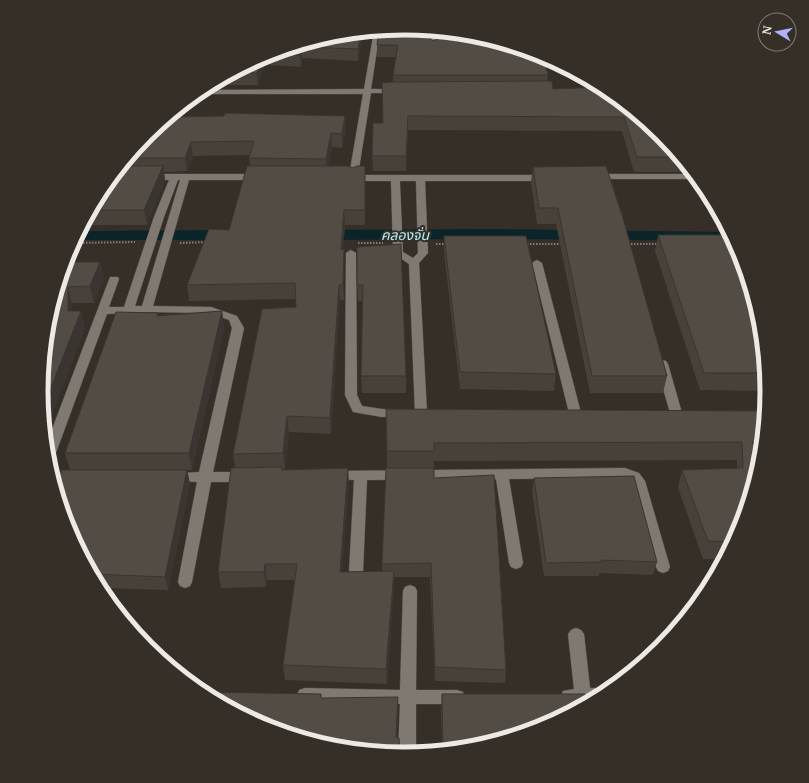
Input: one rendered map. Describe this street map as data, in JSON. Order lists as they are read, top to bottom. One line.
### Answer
{"water":["คลองจั่น"],"north":"left"}
